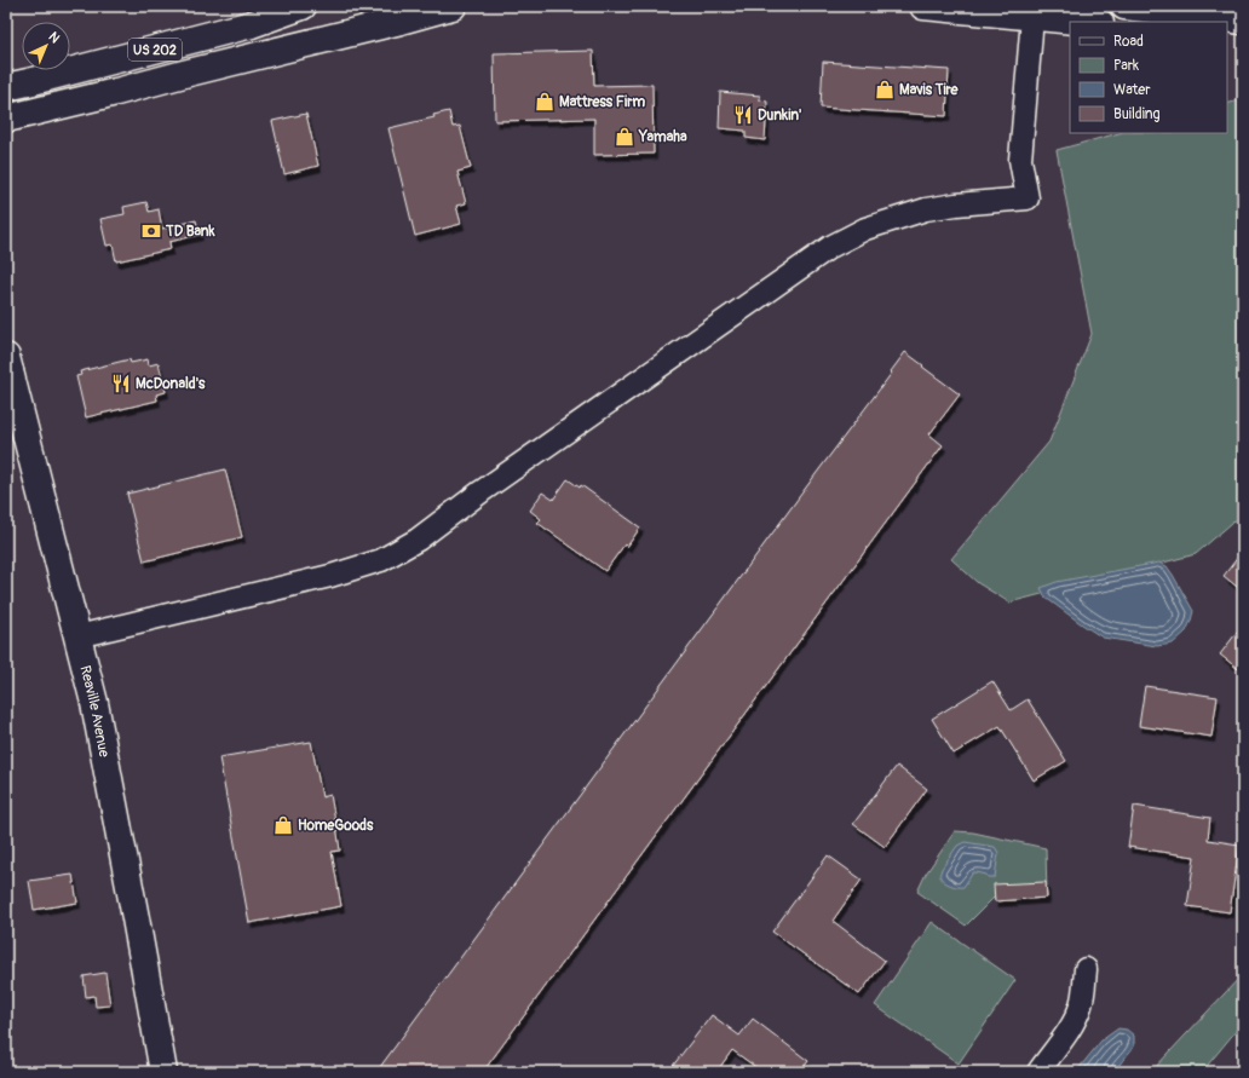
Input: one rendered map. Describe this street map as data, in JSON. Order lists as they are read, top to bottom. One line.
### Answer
{"streets":{"main road":["US 202","Reaville Avenue"]},"places":{"shop":["Mavis Tire","Mattress Firm","Yamaha","HomeGoods"],"restaurant":["Dunkin'","McDonald's"],"bank":["TD Bank"]},"legend":["Road","Park","Water","Building"],"north":"top right"}
